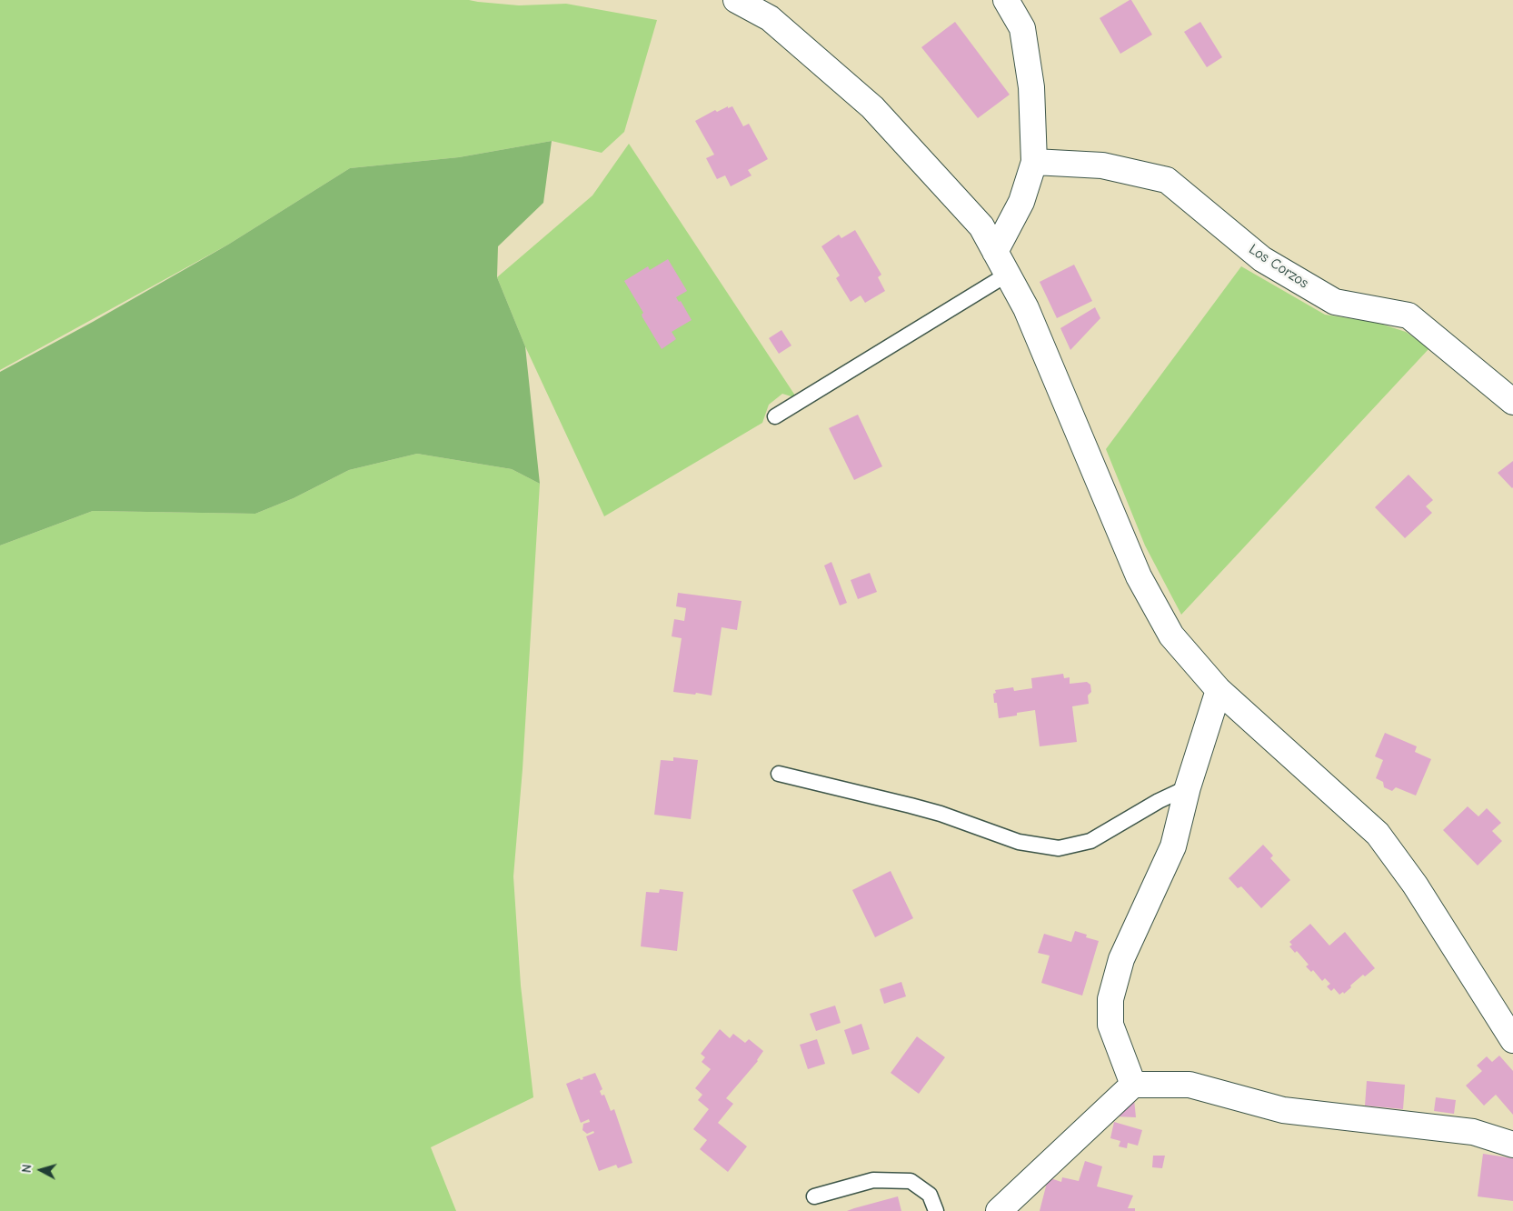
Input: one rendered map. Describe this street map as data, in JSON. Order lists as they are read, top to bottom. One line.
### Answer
{"streets":{"street":["Los Corzos"]},"north":"left"}
